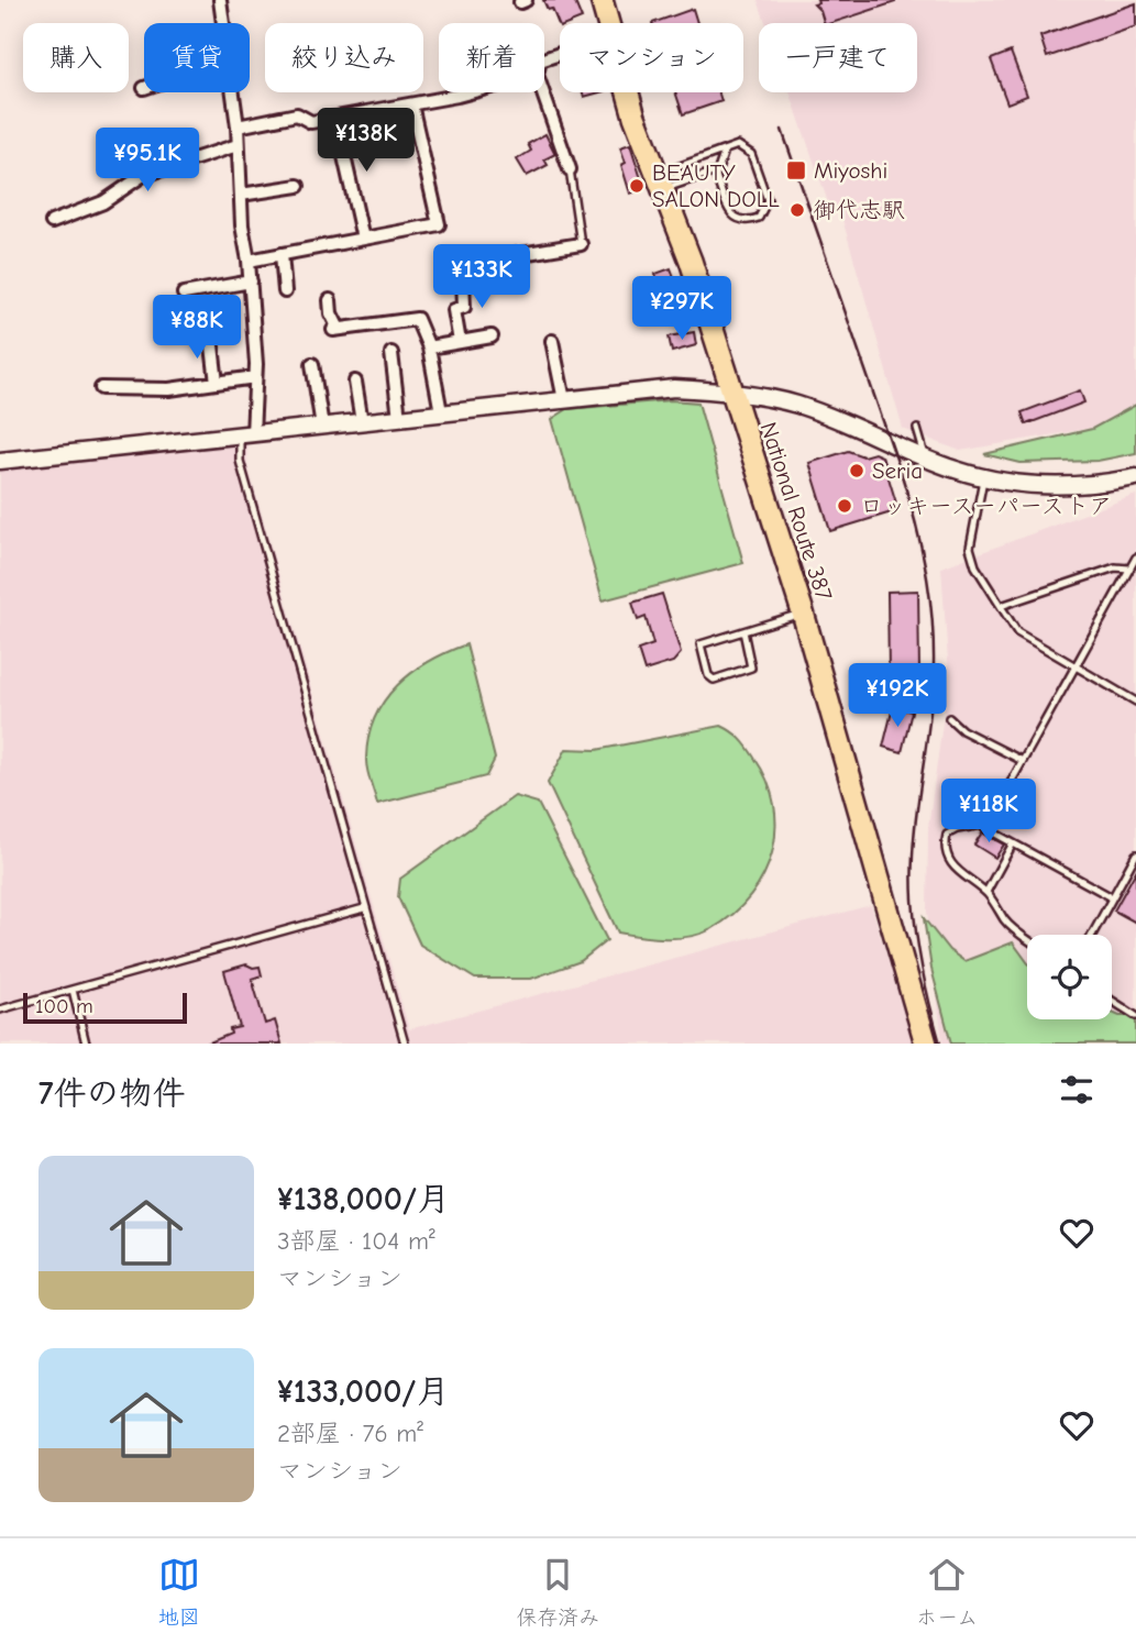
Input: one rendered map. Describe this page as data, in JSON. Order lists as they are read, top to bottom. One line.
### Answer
{"streets":{"highway":["National Route 387"]},"places":{"transit":["Miyoshi"],"other":["BEAUTY SALON DOLL","御代志駅","Seria","ロッキースーパーストア"]},"scale_bar":"100 m","page":{"chip":["購入","賃貸","絞り込み","新着","マンション","一戸建て"],"price":["¥138K","¥95.1K","¥133K","¥297K","¥88K","¥192K","¥118K"],"scale":"100 m","heading":"7件の物件","list":[{"name":"¥138,000/月","note":"3部屋 · 104 m² · マンション"},{"name":"¥133,000/月","note":"2部屋 · 76 m² · マンション"}],"tabs":["地図","保存済み","ホーム"]}}
